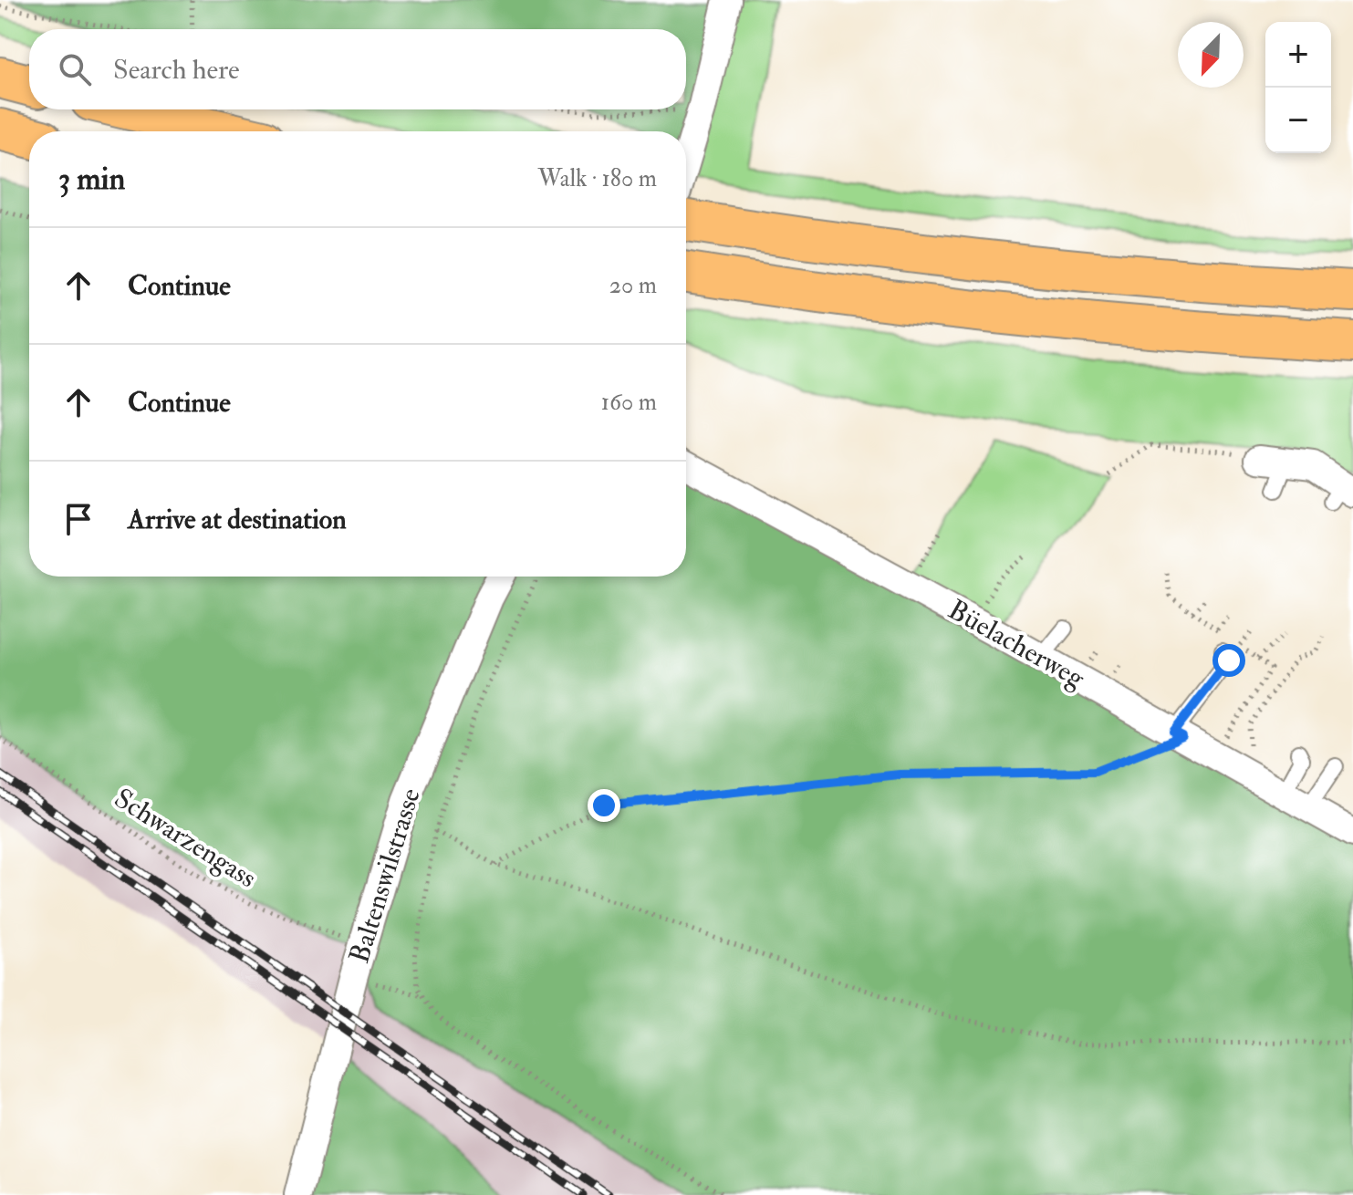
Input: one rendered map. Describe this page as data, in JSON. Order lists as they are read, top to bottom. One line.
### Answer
{"streets":{"street":["Büelacherweg","Baltenswilstrasse"],"path":["Schwarzengass"]},"crossings":[["Schwarzengass","Baltenswilstrasse"]],"north":"bottom left","page":{"map_buttons":["+","−"],"search":"Search here","heading":["3 min","Walk · 180 m"],"list":[["Continue","20 m"],["Continue","160 m"],"Arrive at destination"]}}
